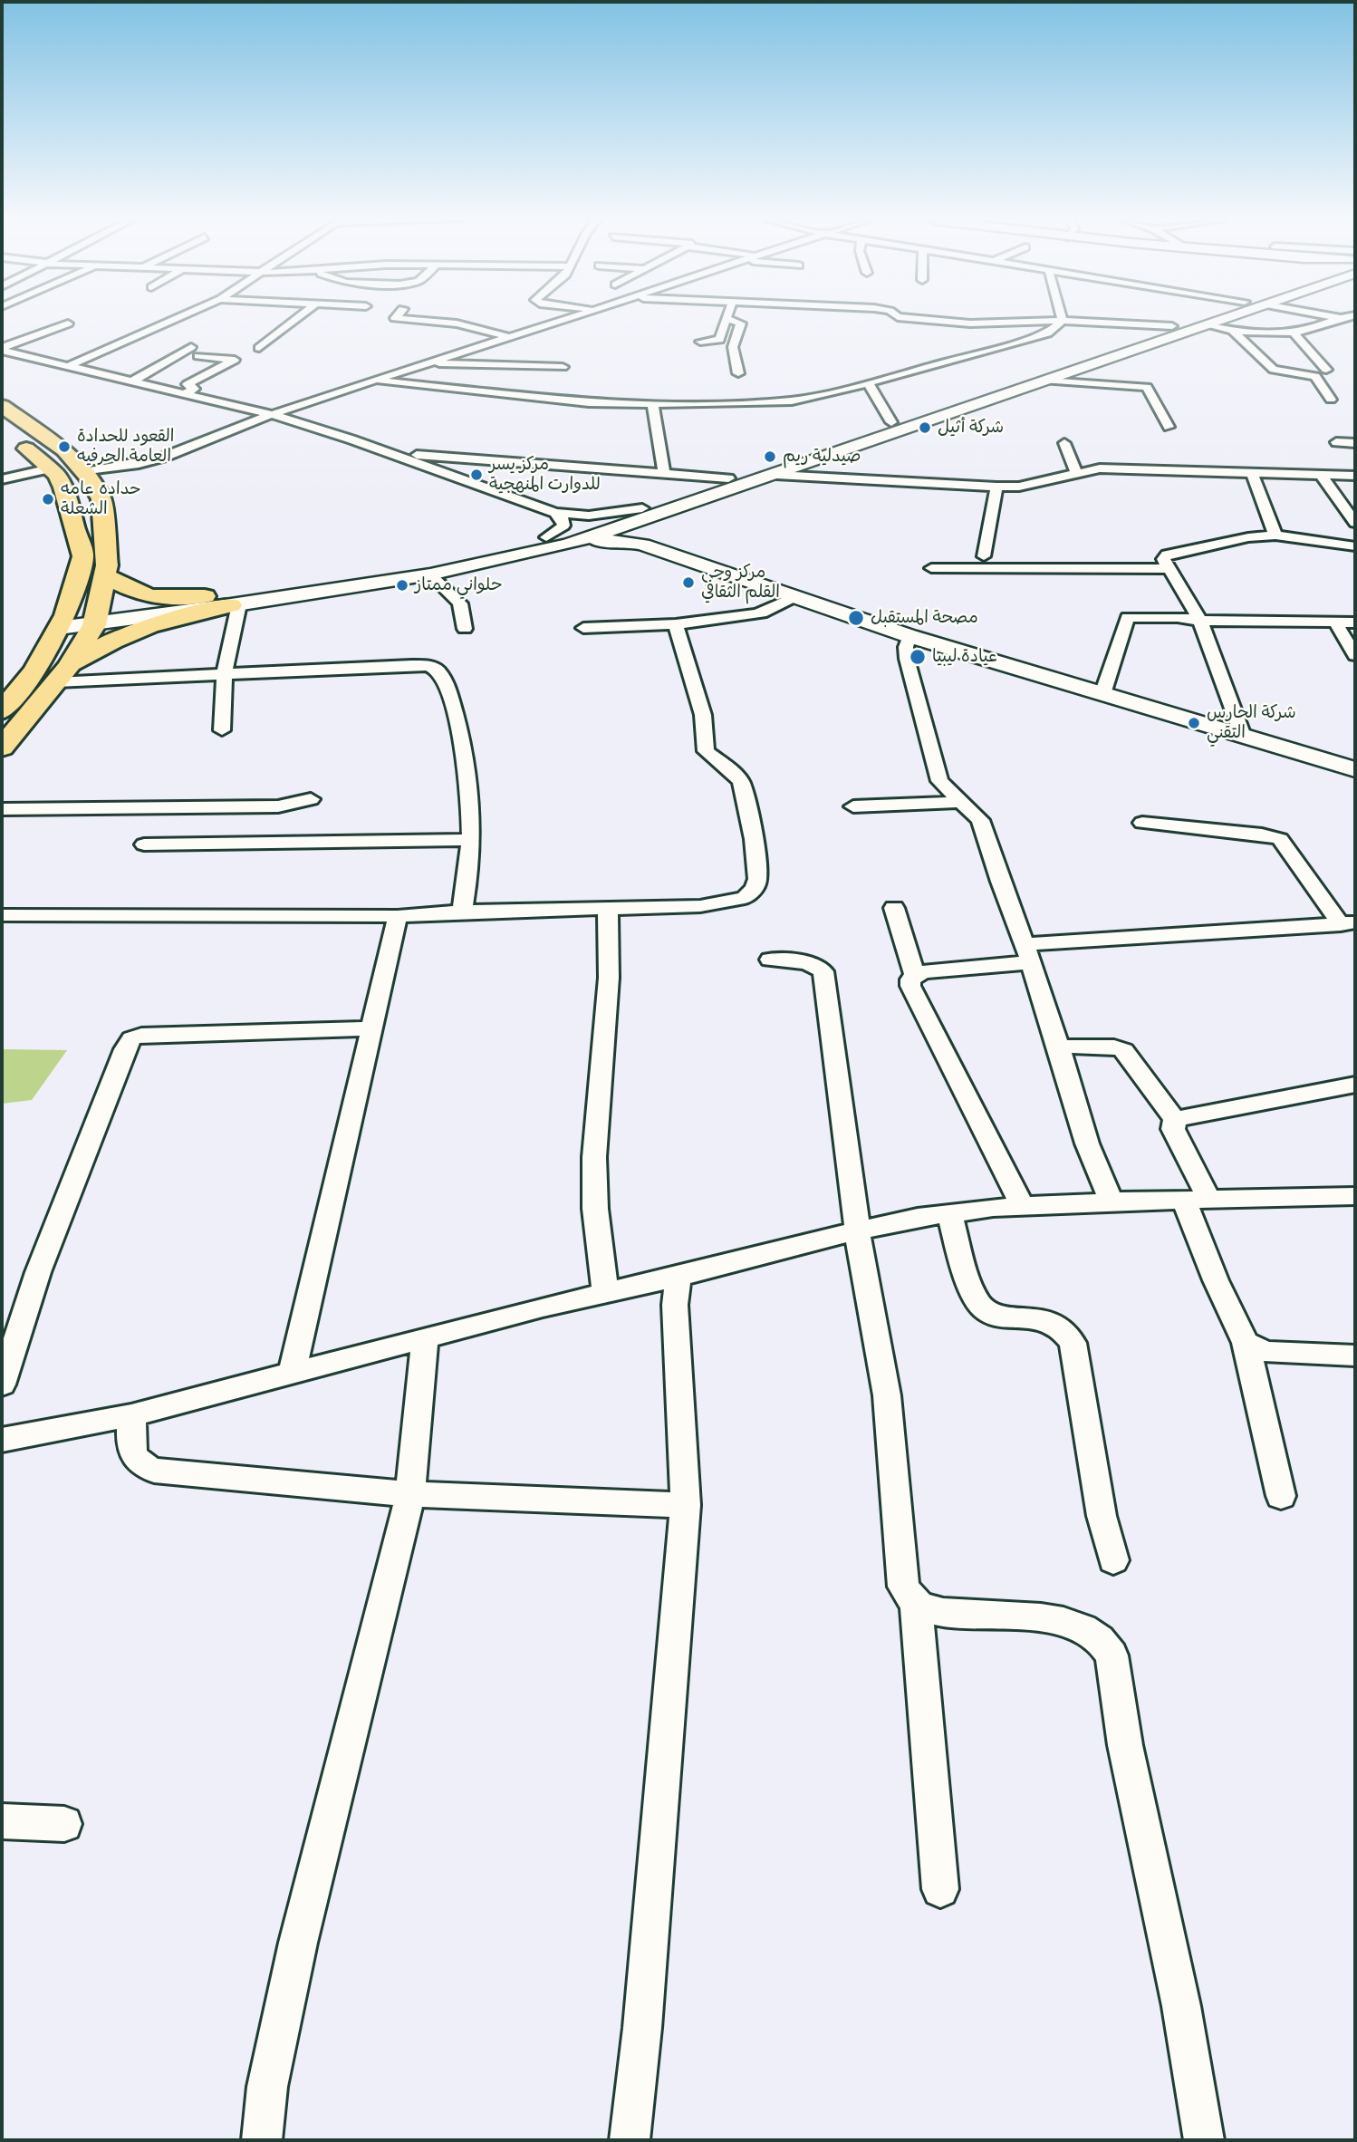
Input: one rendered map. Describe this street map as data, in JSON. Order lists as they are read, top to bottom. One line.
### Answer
{"places":["شركة أثيل","القعود للحدادة العامة الحرفيه","صيدلية ريم","مركز يسر للدوارت المنهجية","حداده عامه الشعلة","مركز وحي القلم الثقافي","حلواني ممتاز","مصحة المستقبل","عيادة ليبيا","شركة الحارس التقني"]}
